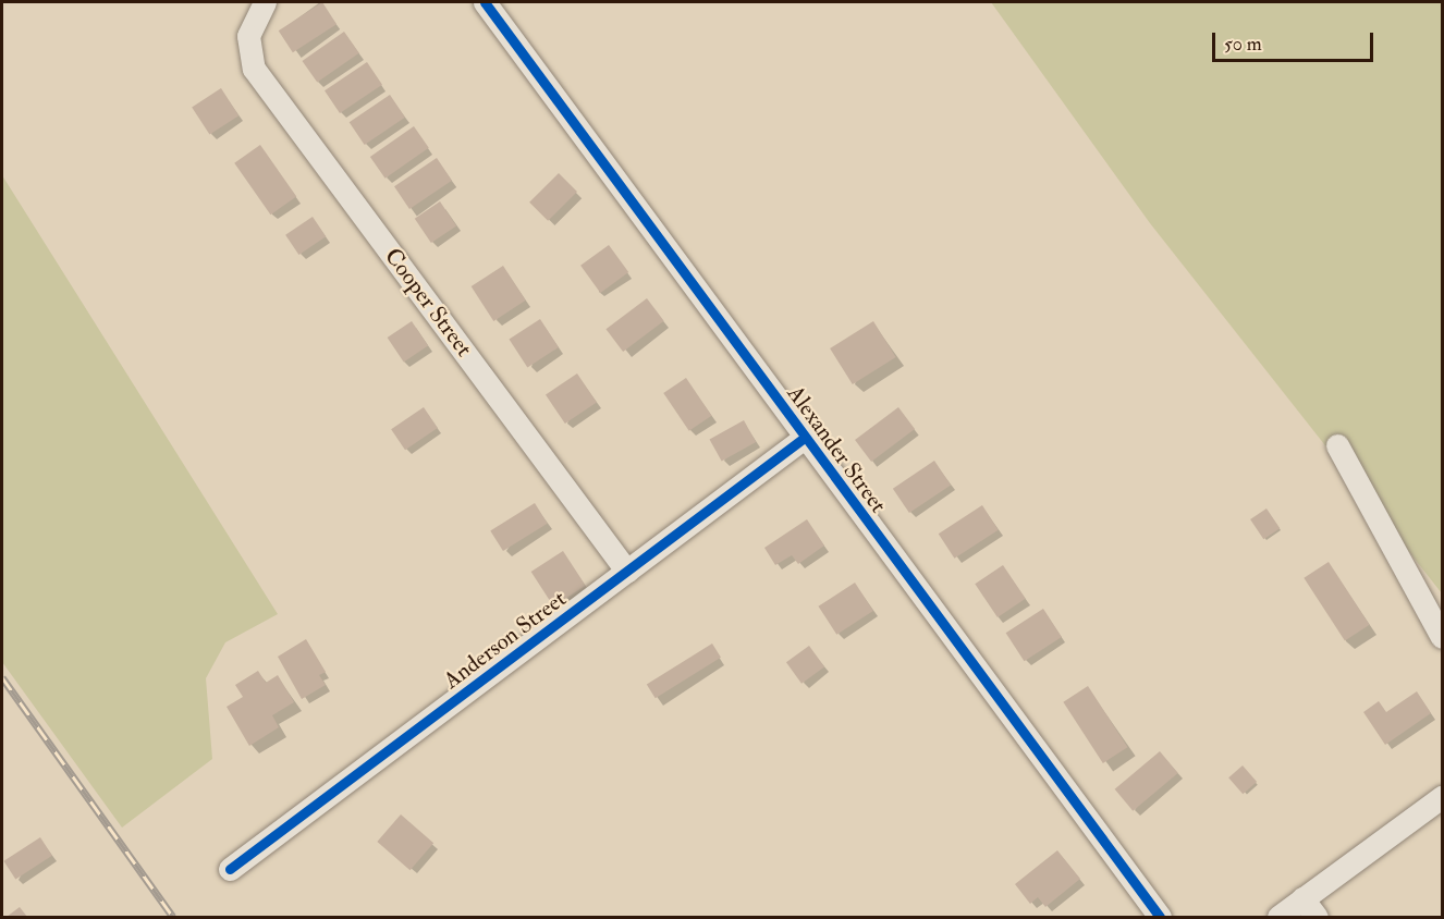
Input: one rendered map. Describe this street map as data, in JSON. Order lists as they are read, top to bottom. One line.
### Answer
{"streets":{"street":["Cooper Street","Alexander Street","Anderson Street"]},"crossings":[["Cooper Street","Anderson Street"],["Alexander Street","Anderson Street"]],"scale_bar":"50 m"}
